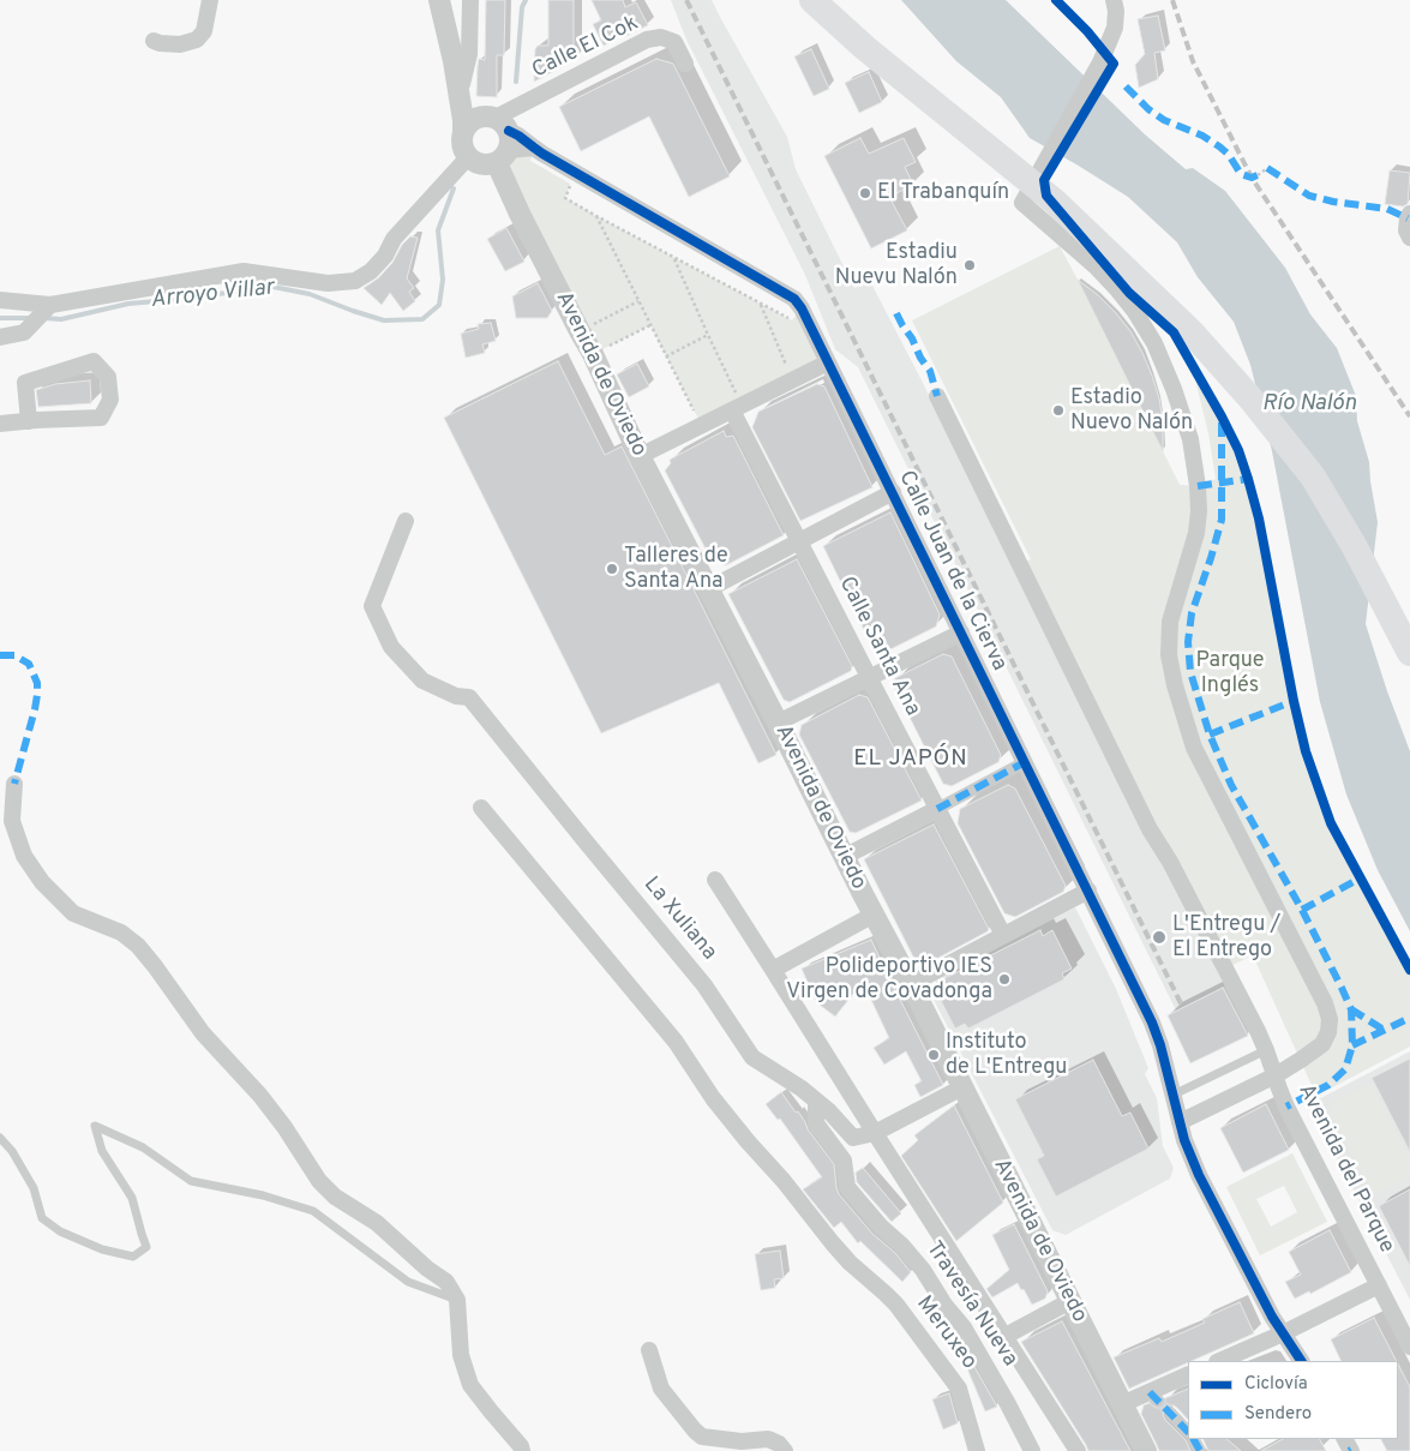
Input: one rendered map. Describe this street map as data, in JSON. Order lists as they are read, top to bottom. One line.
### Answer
{"streets":{"street":["Calle El Cok","Avenida de Oviedo","Calle Juan de la Cierva","Calle Santa Ana","La Xuliana","Avenida del Parque","Travesía Nueva","Meruxeo"]},"crossings":[["Calle El Cok","Avenida de Oviedo"],["Calle El Cok","Calle Juan de la Cierva"],["Avenida de Oviedo","Calle Juan de la Cierva"],["La Xuliana","Travesía Nueva"]],"districts":["EL JAPÓN"],"water":["Arroyo Villar","Río Nalón"],"parks":["Parque Inglés"],"places":["El Trabanquín","Estadiu Nuevu Nalón","Estadio Nuevo Nalón","Talleres de Santa Ana","L'Entregu / El Entrego","Polideportivo IES Virgen de Covadonga","Instituto de L'Entregu"],"legend":["Ciclovía","Sendero"]}
